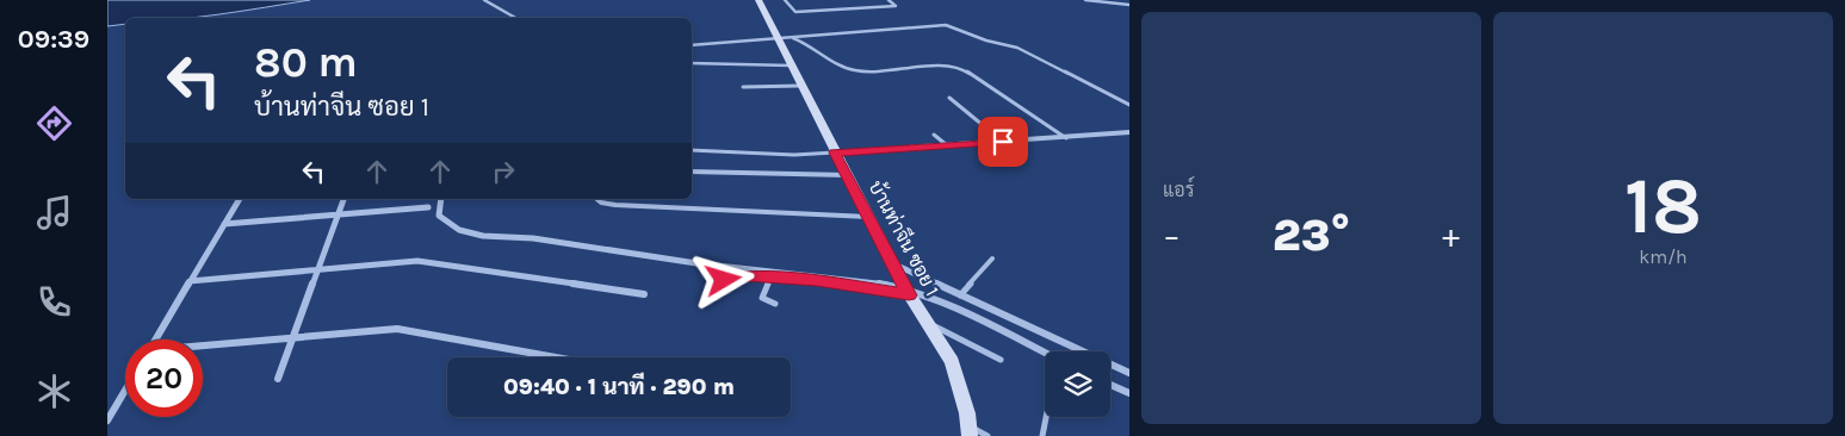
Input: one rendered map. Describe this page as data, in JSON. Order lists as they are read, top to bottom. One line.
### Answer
{"streets":{"street":["บ้านท่าจีน ซอย 1"]},"page":{"tabs":"09:39","tile":["แอร์",["18","km/h"]],"turn":["80 m","บ้านท่าจีน ซอย 1"],"heat":["−","23°","+"],"limit":"20","trip":"09:40 · 1 นาที · 290 m"}}
